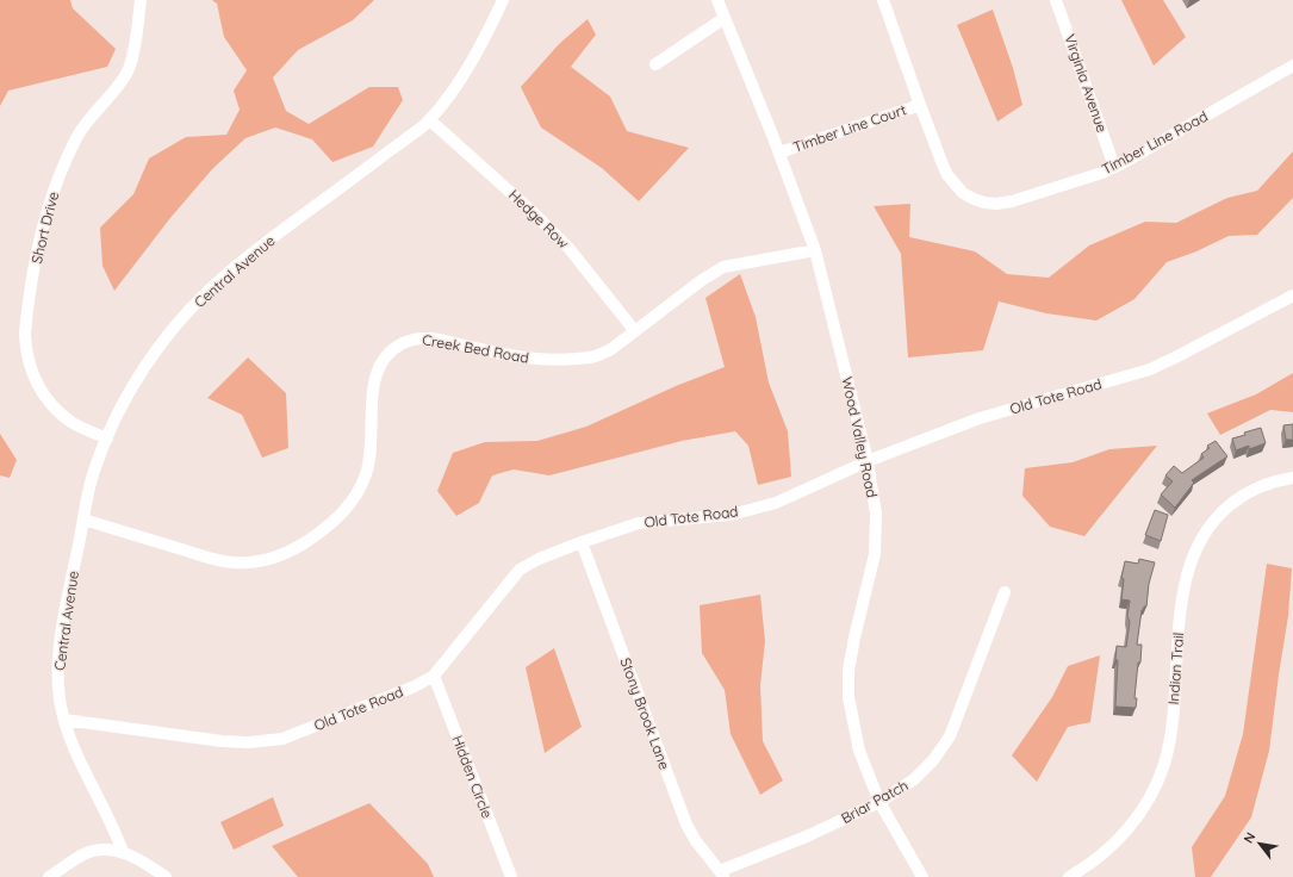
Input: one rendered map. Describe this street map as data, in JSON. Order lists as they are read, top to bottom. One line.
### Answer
{"streets":{"street":["Virginia Avenue","Timber Line Court","Timber Line Road","Hedge Row","Short Drive","Central Avenue","Creek Bed Road","Old Tote Road","Wood Valley Road","Indian Trail","Stony Brook Lane","Hidden Circle","Briar Patch"]},"crossings":[["Virginia Avenue","Timber Line Road"],["Timber Line Court","Timber Line Road"],["Timber Line Court","Wood Valley Road"],["Hedge Row","Central Avenue"],["Hedge Row","Creek Bed Road"],["Short Drive","Central Avenue"],["Central Avenue","Creek Bed Road"],["Central Avenue","Old Tote Road"],["Creek Bed Road","Wood Valley Road"],["Old Tote Road","Wood Valley Road"],["Old Tote Road","Stony Brook Lane"],["Old Tote Road","Hidden Circle"],["Wood Valley Road","Briar Patch"],["Stony Brook Lane","Briar Patch"]],"north":"top left"}
